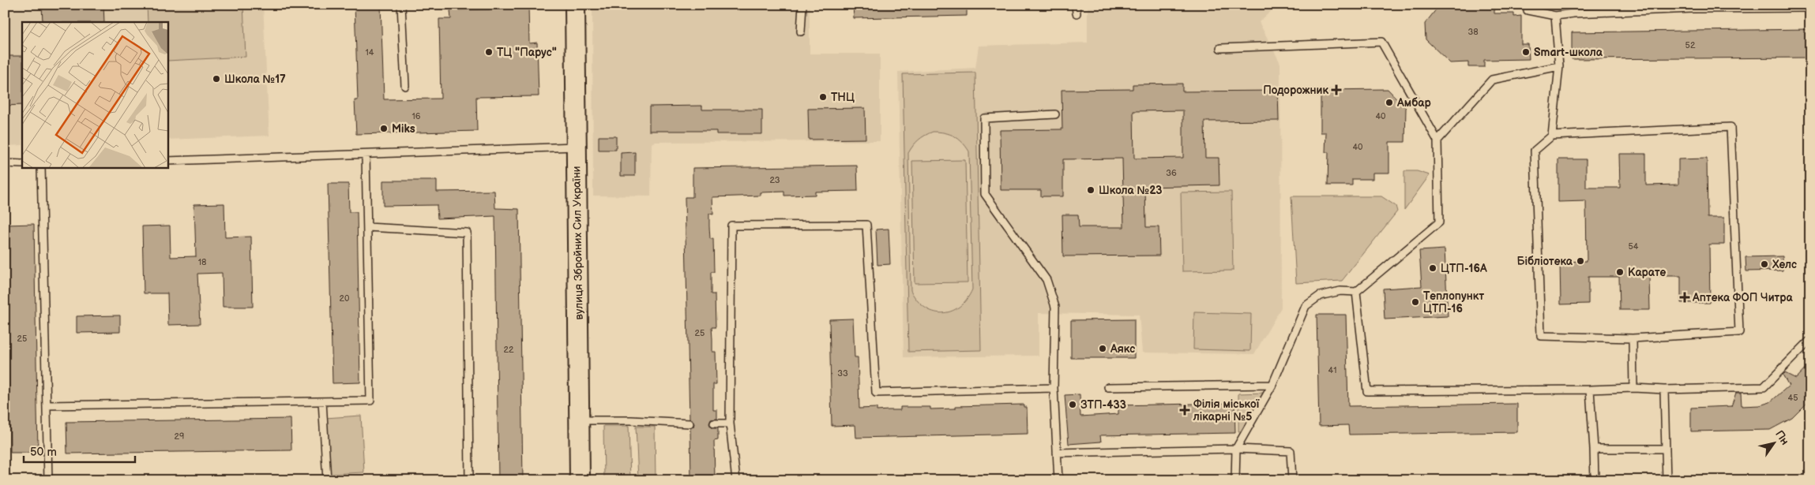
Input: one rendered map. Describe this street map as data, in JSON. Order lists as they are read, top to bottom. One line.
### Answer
{"streets":{"street":["вулиця Збройних Сил України"]},"places":{"other":["ТЦ \"Парус\"","Smart-школа","Школа №17","ТНЦ","Амбар","Miks","Школа №23","Бібліотека","Хелс","ЦТП-16А","Карате","Теплопункт ЦТП-16","Аякс","ЗТП-433"],"health":["Подорожник","Аптека ФОП Читра","Філія міської лікарні №5"]},"house_numbers":["38","52","14","16","40","40","36","23","54","18","20","25","25","22","41","33","45","29"],"scale_bar":"50 m","north":"top right"}
